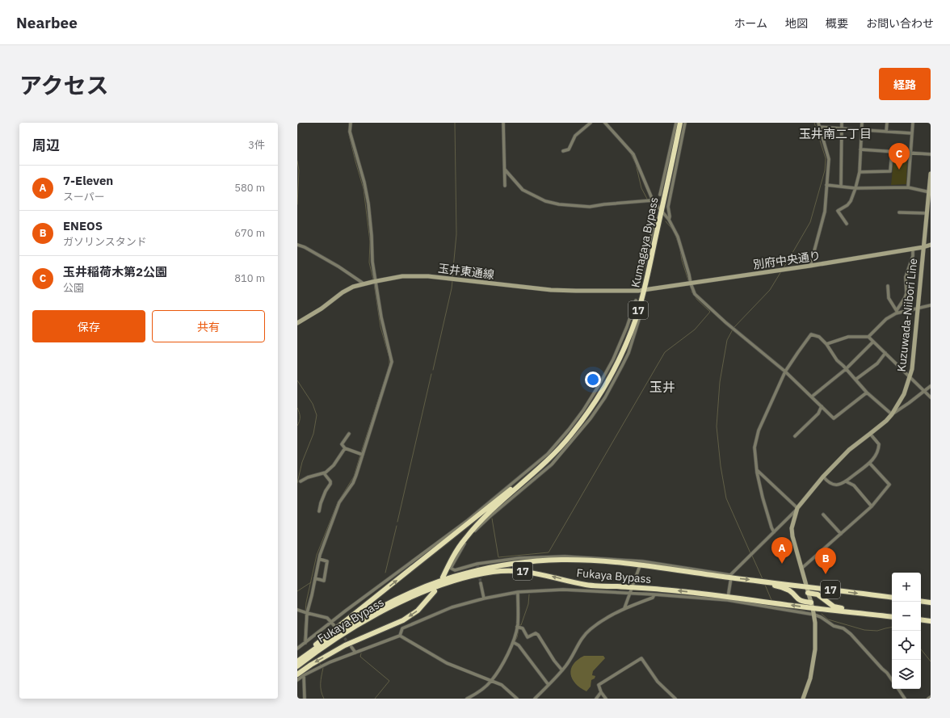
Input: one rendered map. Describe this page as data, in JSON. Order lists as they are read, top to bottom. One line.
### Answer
{"streets":{"highway":["Kumagaya Bypass","17","Fukaya Bypass"],"street":["別府中央通り","玉井東通線","Kuzuwada-Niibori Line"]},"crossings":[["Kumagaya Bypass","別府中央通り"],["Kumagaya Bypass","玉井東通線"],["Kumagaya Bypass","17"],["別府中央通り","玉井東通線"],["別府中央通り","Kuzuwada-Niibori Line"],["Kuzuwada-Niibori Line","Fukaya Bypass"]],"districts":["玉井南二丁目","玉井"],"page":{"header":"Nearbee","nav":["ホーム","地図","概要","お問い合わせ"],"title":"アクセス","buttons":["経路",["保存","共有"]],"heading":["周辺","3件"],"pins":["C","A","B"],"list":[{"mark":"A","name":"7-Eleven","note":"スーパー","value":"580 m"},{"mark":"B","name":"ENEOS","note":"ガソリンスタンド","value":"670 m"},{"mark":"C","name":"玉井稲荷木第2公園","note":"公園","value":"810 m"}],"map_buttons":["+","−"]}}
